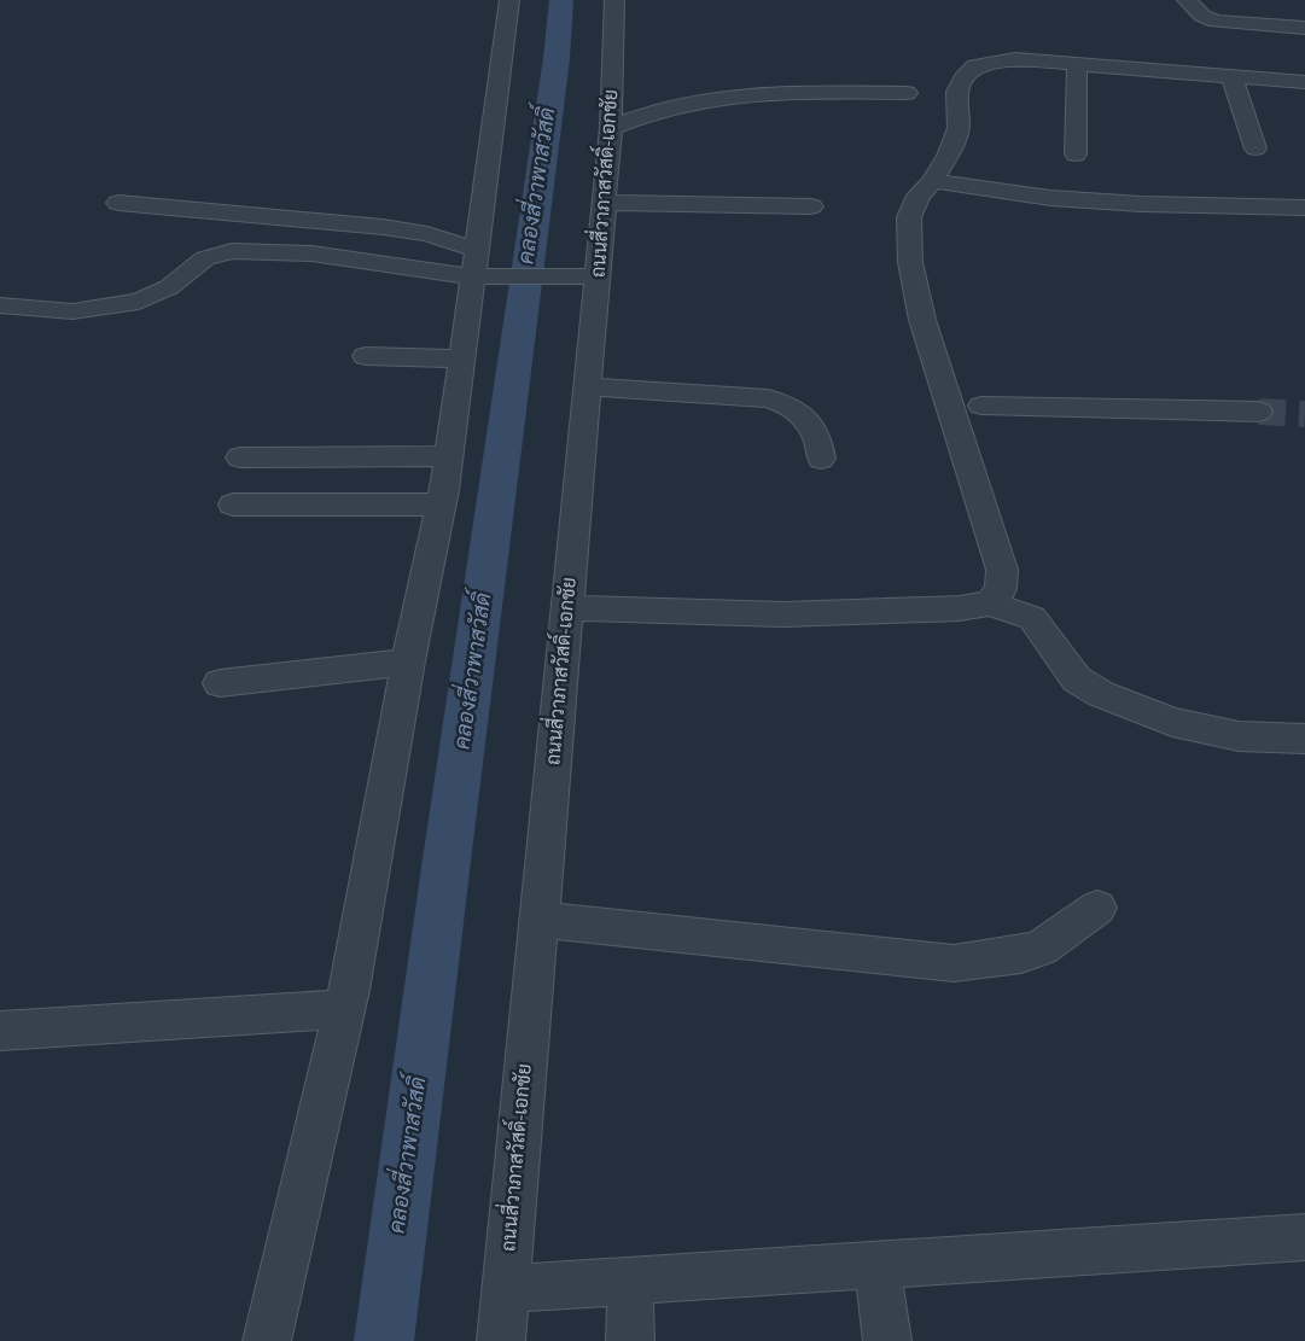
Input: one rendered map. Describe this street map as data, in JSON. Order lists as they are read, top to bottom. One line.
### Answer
{"streets":{"street":["ถนนสี่วาภาสวัสดิ์-เอกชัย"]},"water":["คลองสี่วาพาสวัสดิ์"]}
